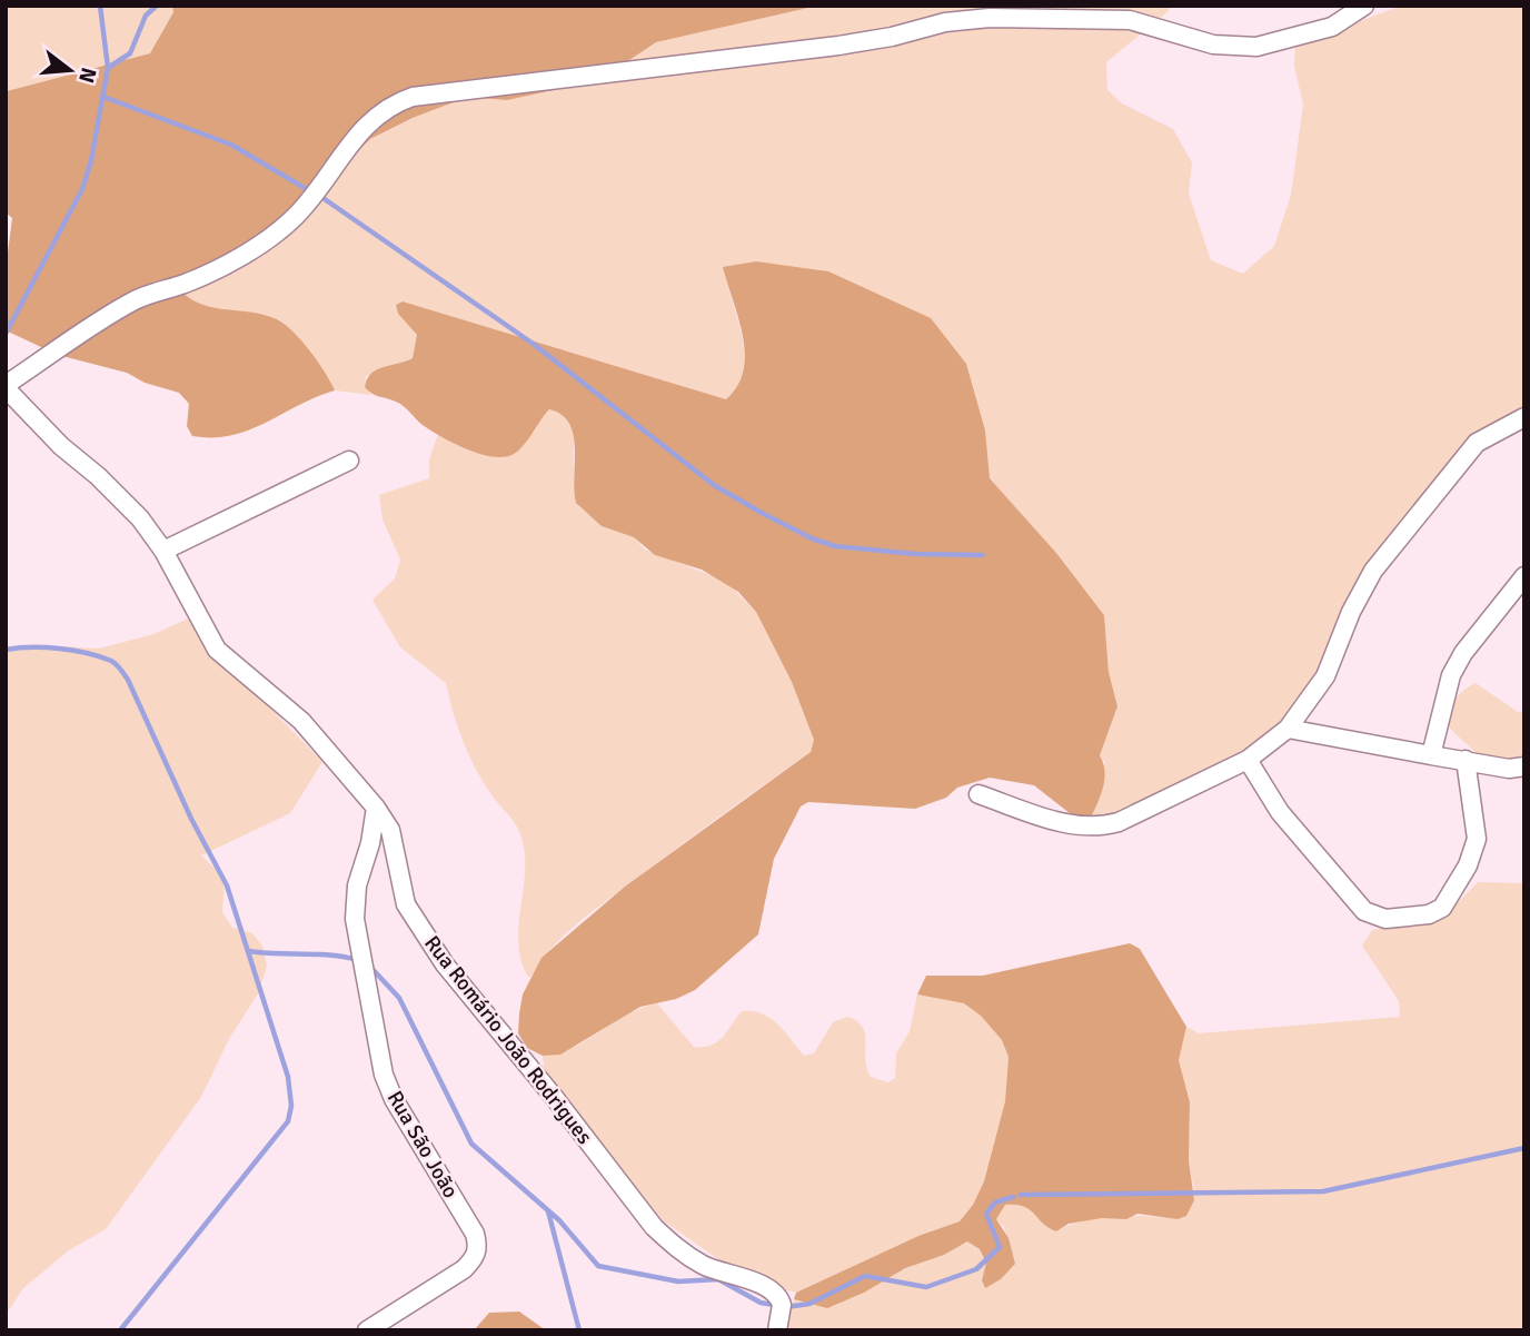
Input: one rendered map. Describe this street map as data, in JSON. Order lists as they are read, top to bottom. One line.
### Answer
{"streets":{"street":["Rua Romário João Rodrigues","Rua São João"]},"crossings":[["Rua Romário João Rodrigues","Rua São João"]],"north":"right"}
